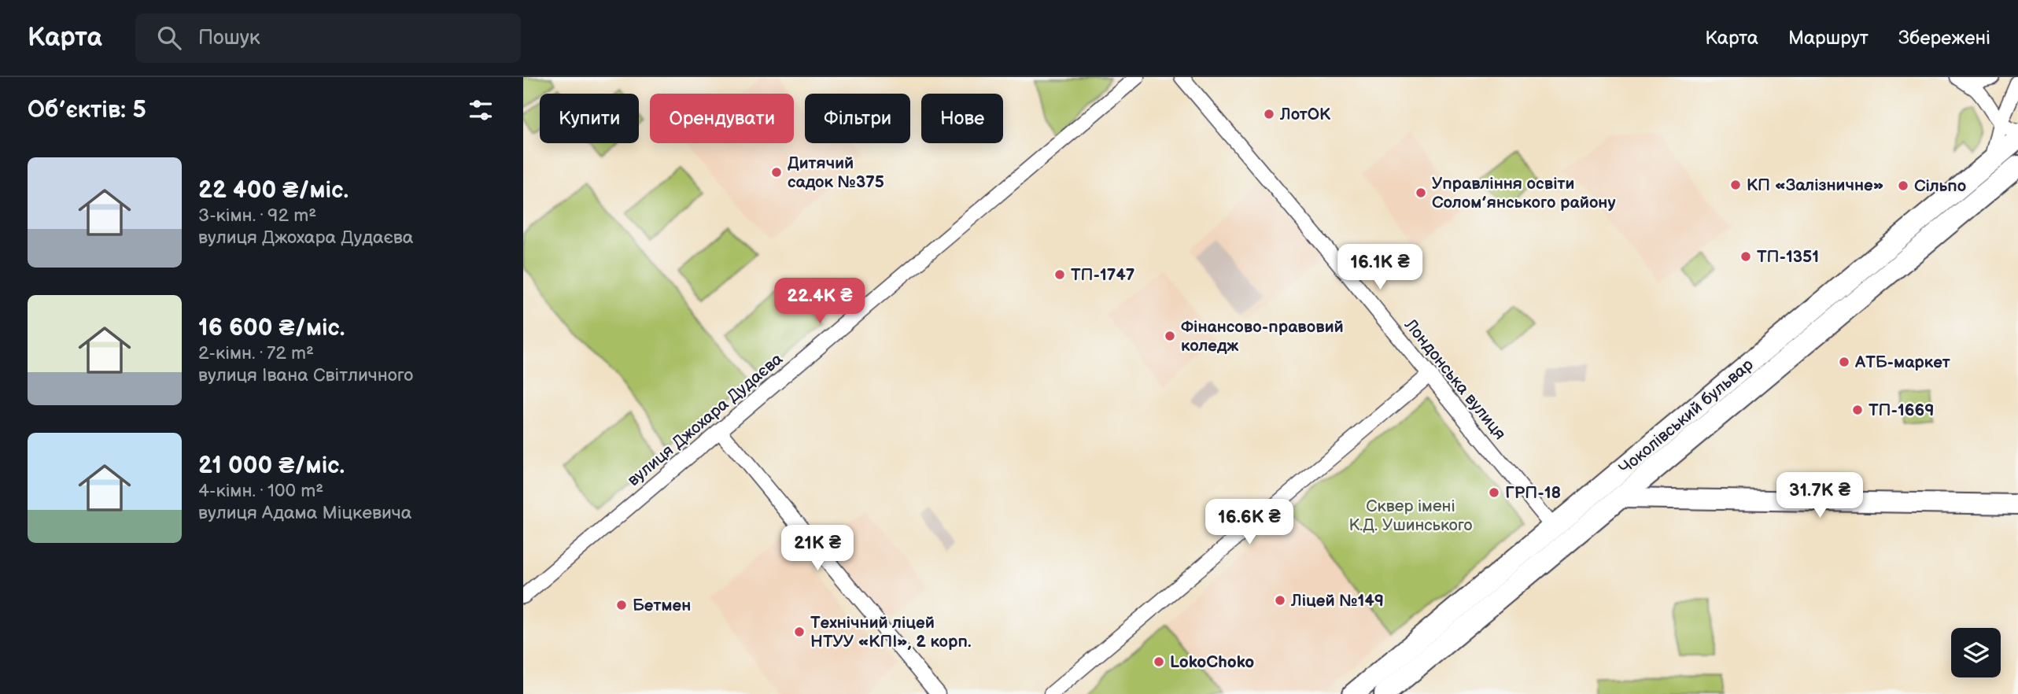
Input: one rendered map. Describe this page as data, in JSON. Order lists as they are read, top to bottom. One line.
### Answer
{"streets":{"main road":["Чоколівський бульвар"],"street":["Лондонська вулиця","вулиця Джохара Дудаєва"]},"crossings":[["Лондонська вулиця","Чоколівський бульвар"]],"parks":["Сквер імені К.Д. Ушинського"],"places":["ЛотОК","Дитячий садок №375","КП «Залізничне»","Сільпо","Управління освіти Солом’янського району","ТП-1351","ТП-1747","Фінансово-правовий коледж","АТБ-маркет","ТП-1669","ГРП-18","Ліцей №149","Бетмен","Технічний ліцей НТУУ «КПІ», 2 корп.","LokoChoko"],"page":{"header":"Карта","search":"Пошук","nav":["Карта","Маршрут","Збережені"],"heading":"Об’єктів: 5","chip":["Купити","Орендувати","Фільтри","Нове"],"list":[{"name":"22 400 ₴/міс.","note":"3-кімн. · 92 m² · вулиця Джохара Дудаєва"},{"name":"16 600 ₴/міс.","note":"2-кімн. · 72 m² · вулиця Івана Світличного"},{"name":"21 000 ₴/міс.","note":"4-кімн. · 100 m² · вулиця Адама Міцкевича"}],"price":["16.1K ₴","22.4K ₴","31.7K ₴","16.6K ₴","21K ₴"]}}
